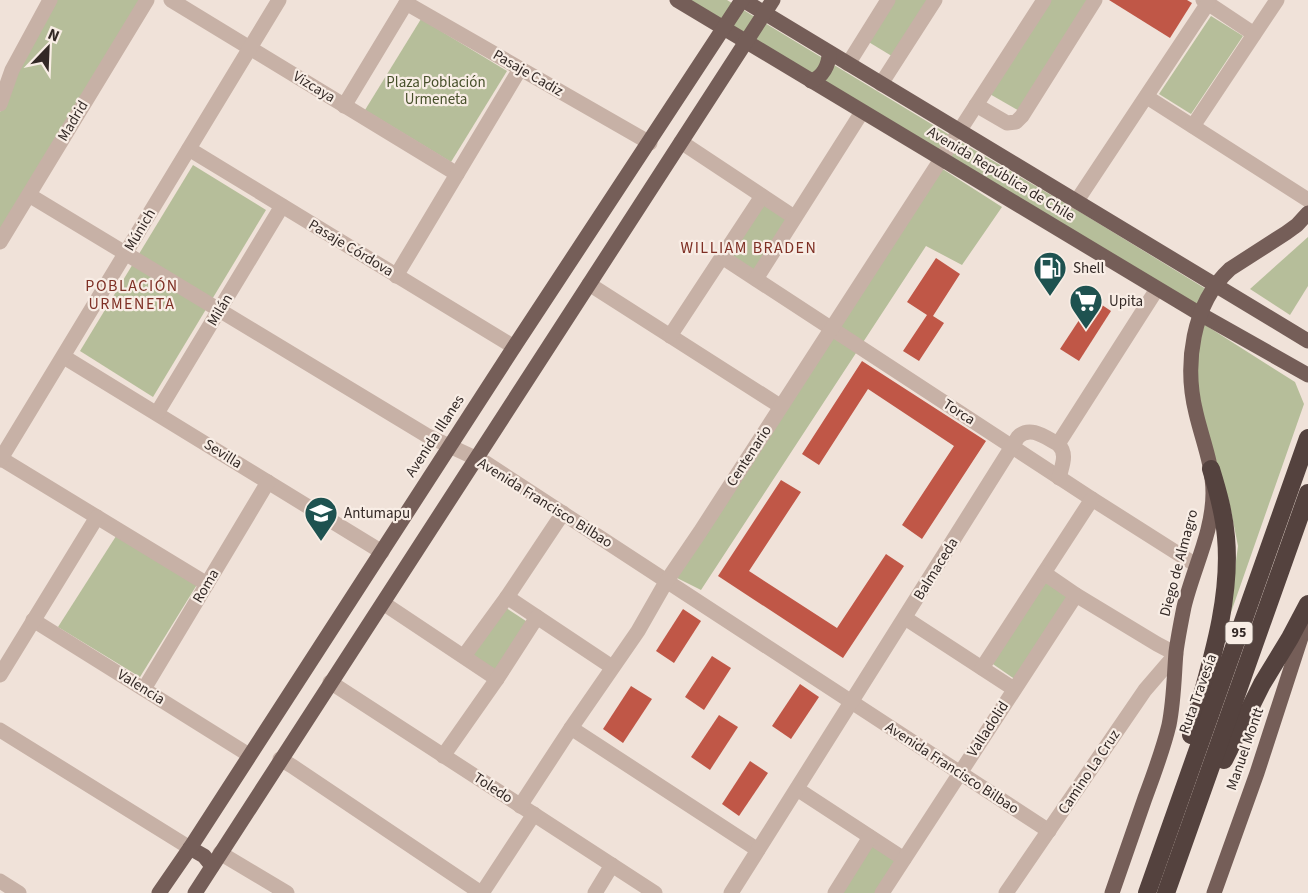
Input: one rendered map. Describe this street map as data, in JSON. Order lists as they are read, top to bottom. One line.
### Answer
{"streets":{"highway":["95","Ruta Travesía"],"main road":["Avenida República de Chile","Avenida Illanes","Diego de Almagro","Manuel Montt"],"street":["Pasaje Cadiz","Vizcaya","Madrid","Múnich","Pasaje Córdova","Milán","Torca","Sevilla","Centenario","Avenida Francisco Bilbao","Balmaceda","Roma","Valencia","Valladolid","Camino La Cruz","Toledo"]},"crossings":[["Pasaje Cadiz","Avenida Illanes"],["Vizcaya","Múnich"],["Madrid","Avenida Francisco Bilbao"],["Avenida República de Chile","Avenida Illanes"],["Avenida República de Chile","Centenario"],["Avenida República de Chile","Diego de Almagro"],["Múnich","Pasaje Córdova"],["Múnich","Sevilla"],["Múnich","Avenida Francisco Bilbao"],["Pasaje Córdova","Milán"],["Pasaje Córdova","Avenida Illanes"],["Milán","Sevilla"],["Milán","Avenida Francisco Bilbao"],["Torca","Centenario"],["Torca","Diego de Almagro"],["Torca","Balmaceda"],["Avenida Illanes","Sevilla"],["Avenida Illanes","Avenida Francisco Bilbao"],["Avenida Illanes","Valencia"],["Sevilla","Roma"],["Centenario","Avenida Francisco Bilbao"],["Centenario","Toledo"],["Avenida Francisco Bilbao","Balmaceda"],["Avenida Francisco Bilbao","Valladolid"],["Avenida Francisco Bilbao","Camino La Cruz"],["Diego de Almagro","Camino La Cruz"],["Roma","Valencia"]],"districts":["WILLIAM BRADEN","POBLACIÓN URMENETA"],"parks":["Plaza Población Urmeneta"],"places":{"fuel station":["Shell"],"supermarket":["Upita"],"school or university":["Antumapu"]},"north":"top right"}
